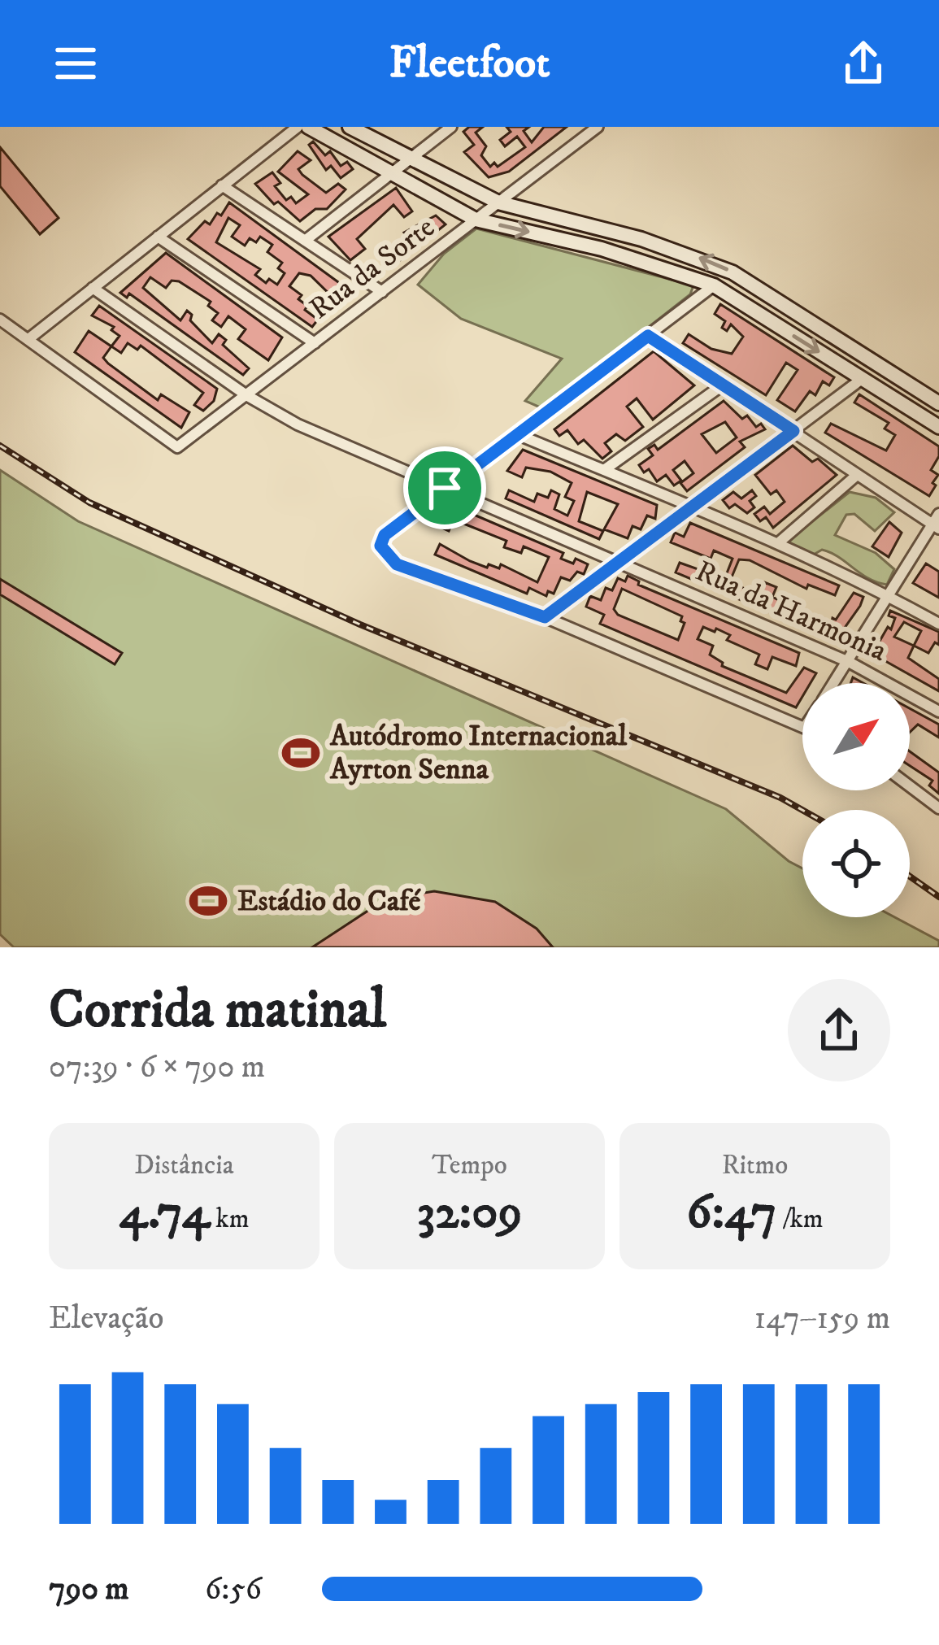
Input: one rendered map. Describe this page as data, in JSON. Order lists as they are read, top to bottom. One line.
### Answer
{"streets":{"street":["Rua da Sorte","Rua da Harmonia"]},"crossings":[["Rua da Sorte","Rua da Harmonia"]],"places":{"sports":["Autódromo Internacional Ayrton Senna","Estádio do Café"]},"north":"top right","page":{"header":"Fleetfoot","heading":["Corrida matinal","07:39 · 6 × 790 m"],"stats":[["Distância","4.74 km"],["Tempo","32:09"],["Ritmo","6:47 /km"]],"chart":["Elevação","147–159 m"],"list":[{"name":"790 m","note":"6:56"}]}}
